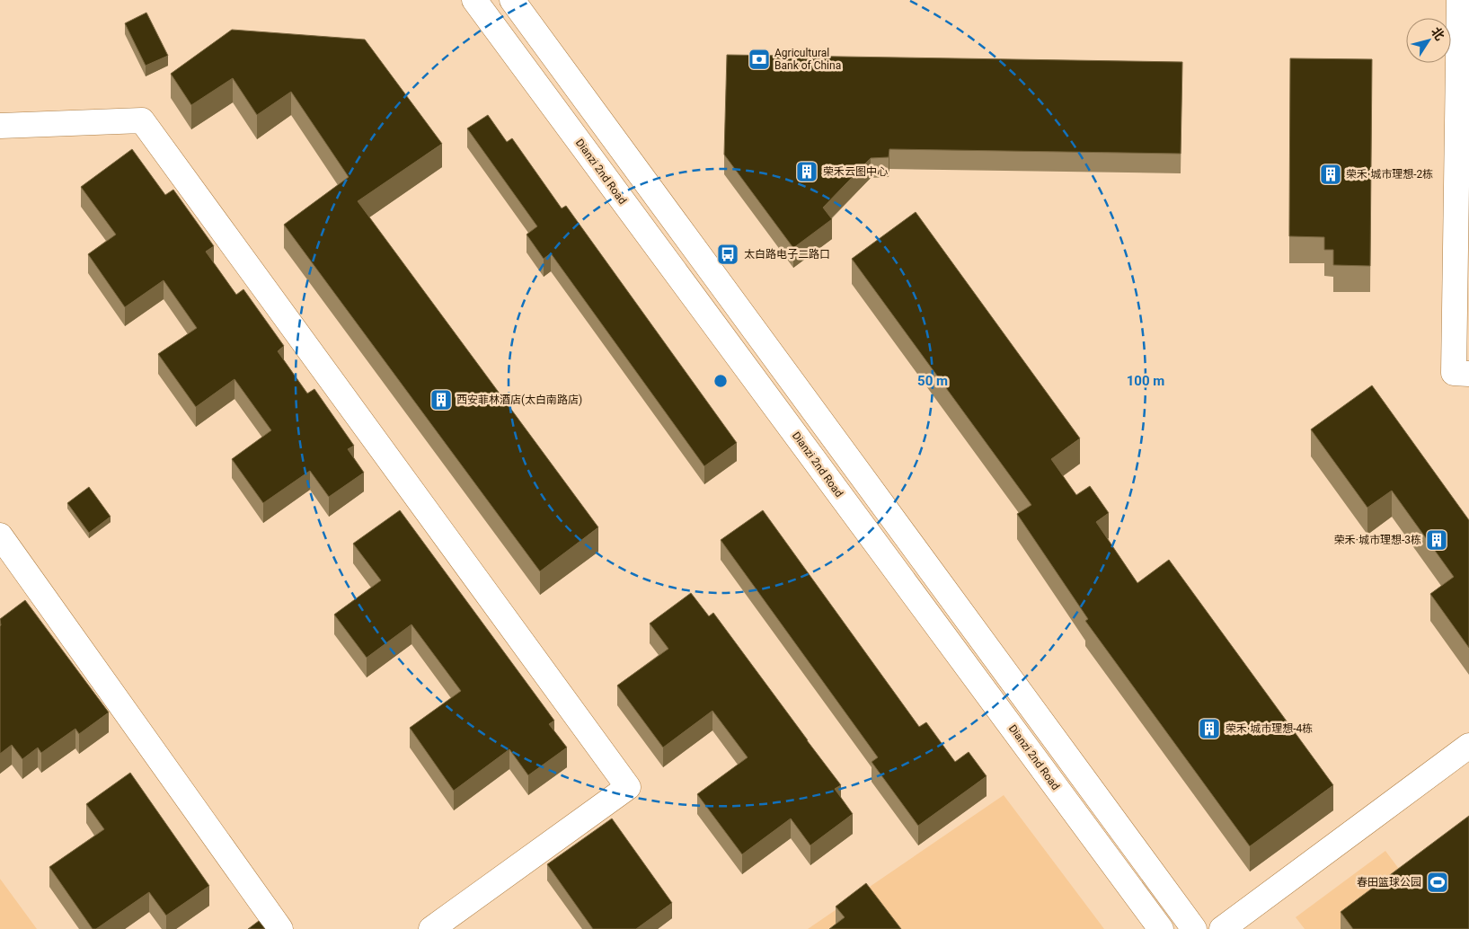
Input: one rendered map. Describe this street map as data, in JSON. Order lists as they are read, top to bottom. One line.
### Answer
{"streets":{"street":["Dianzi 2nd Road"]},"places":{"bank":["Agricultural Bank of China"],"building":["荣禾云图中心","荣禾·城市理想-2栋","西安菲林酒店(太白南路店)","荣禾·城市理想-3栋","荣禾·城市理想-4栋"],"bus stop":["太白路电子二路口"],"sports":["春田篮球公园"]},"north":"top right","rings":["50 m","100 m"]}
